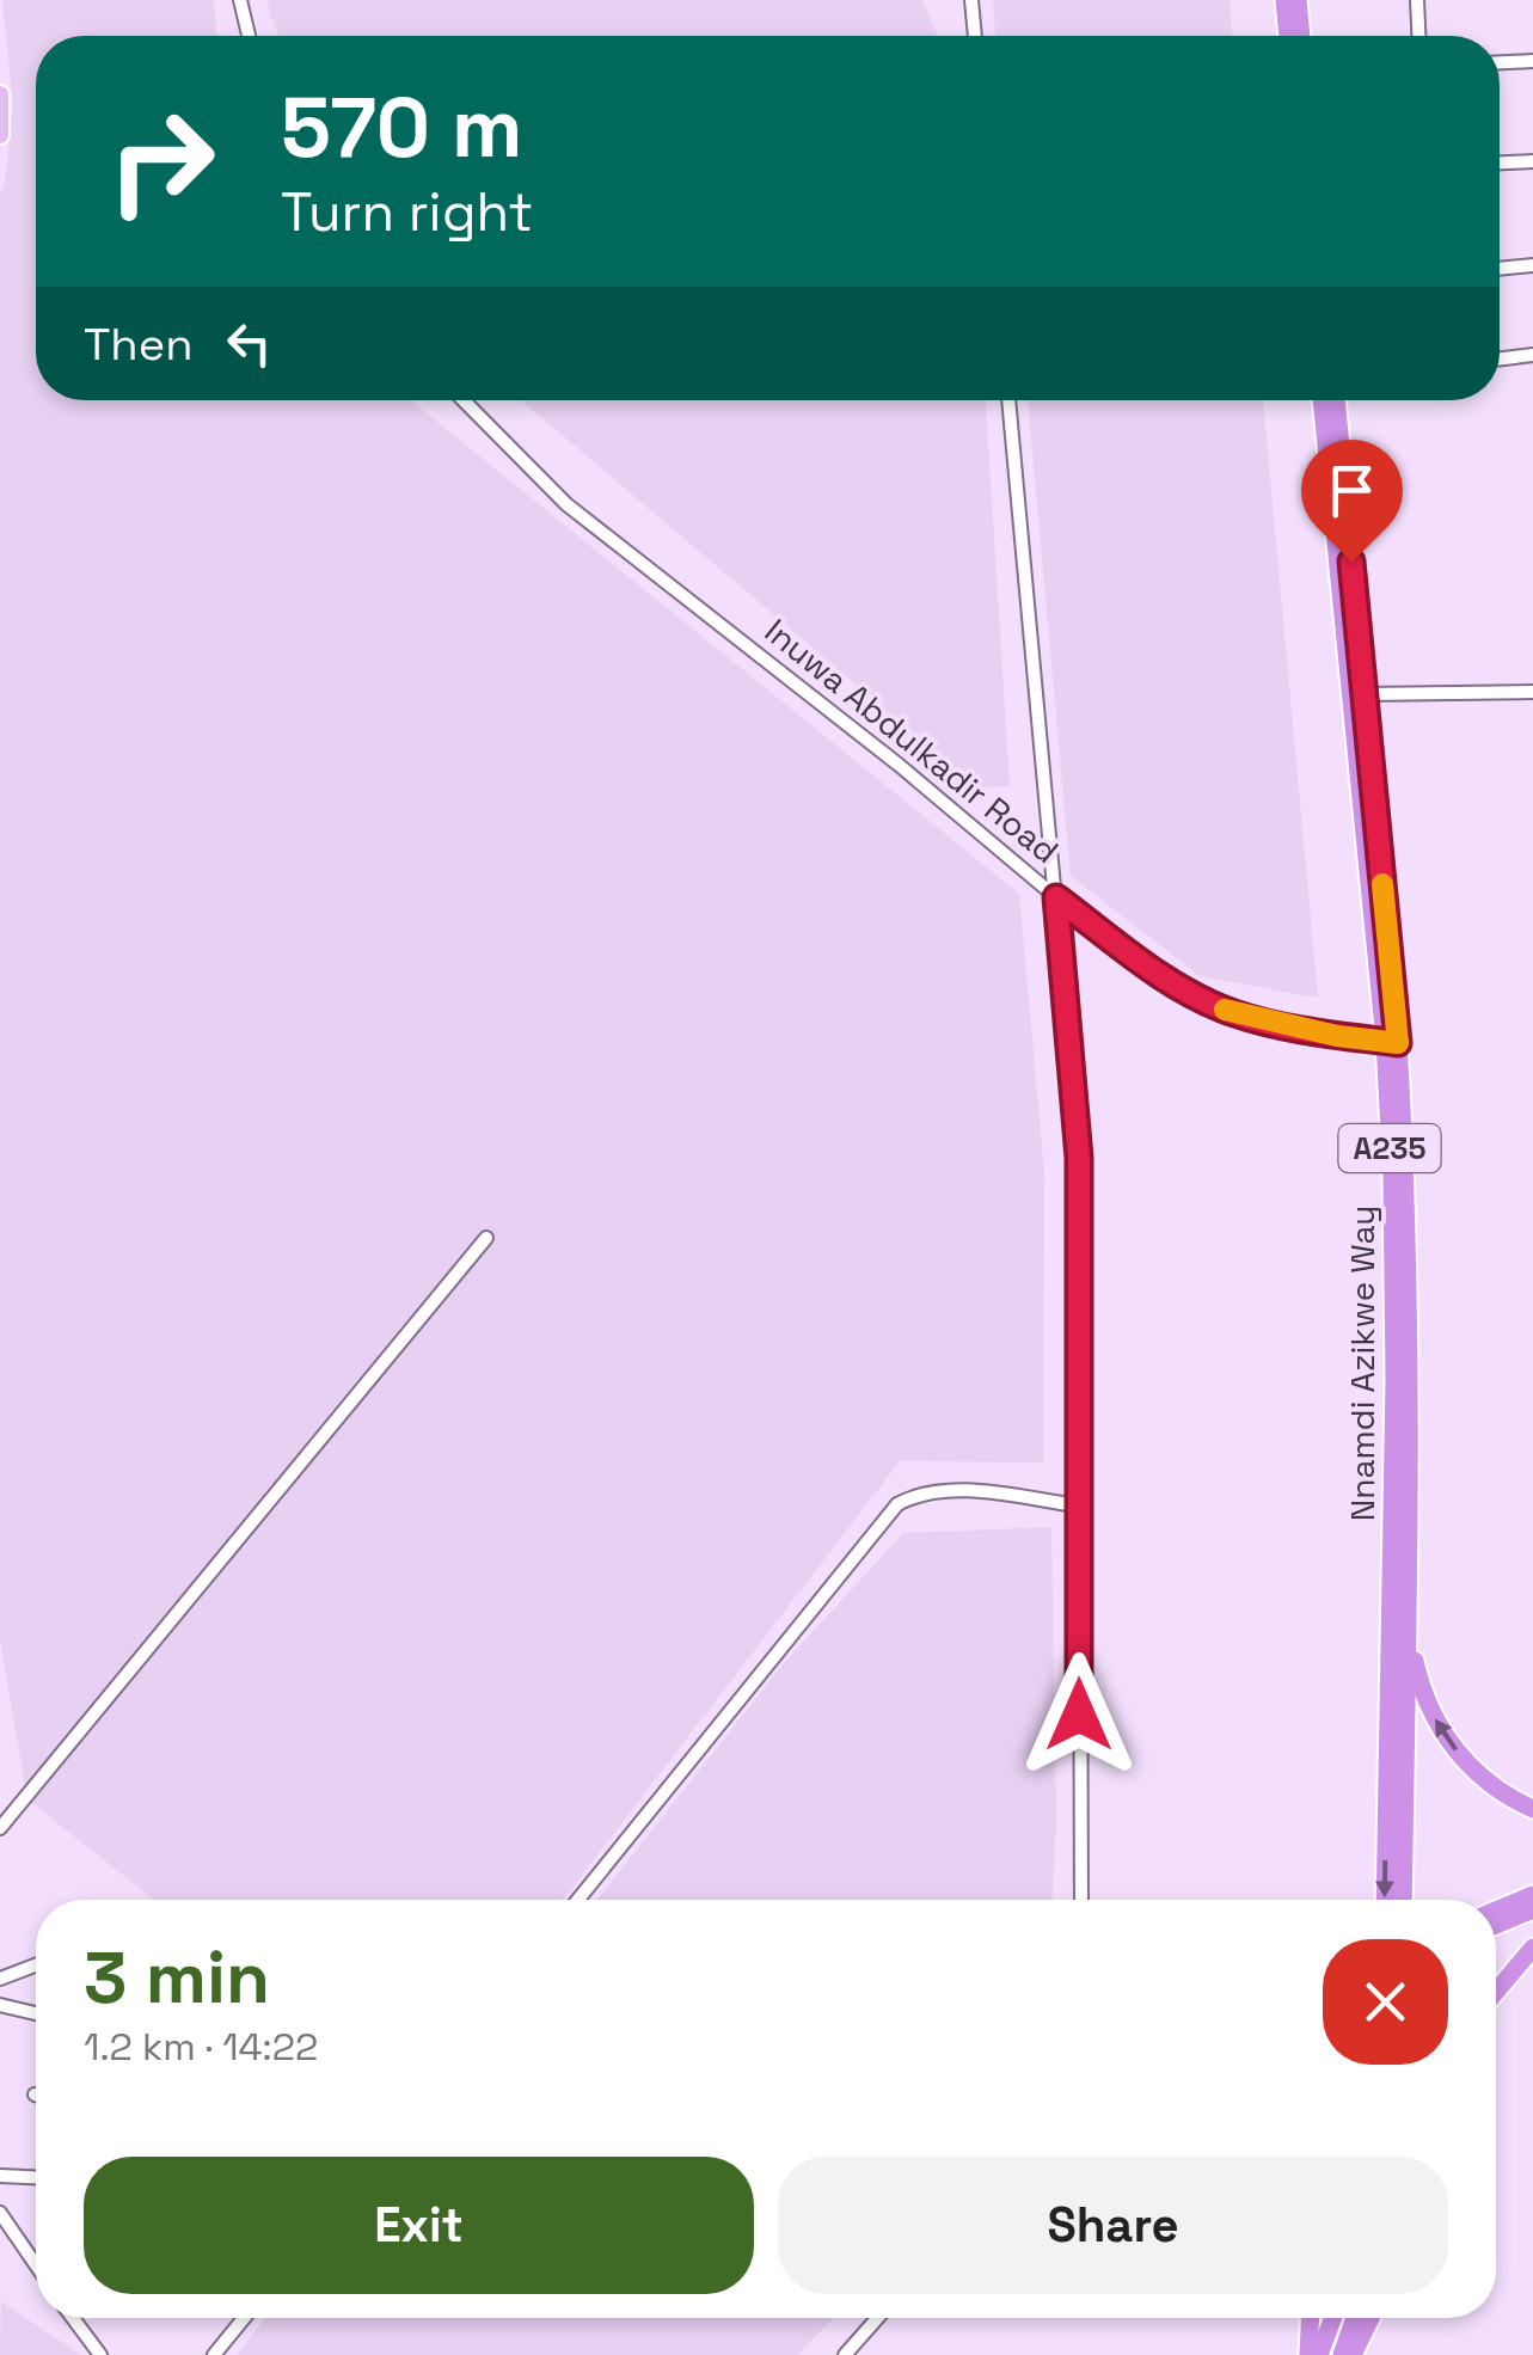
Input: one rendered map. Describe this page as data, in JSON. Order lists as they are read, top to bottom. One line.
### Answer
{"streets":{"highway":["A235","Nnamdi Azikwe Way"],"street":["Inuwa Abdulkadir Road"]},"page":{"turn":["570 m","Turn right"],"then":"Then","heading":["3 min","1.2 km · 14:22"],"buttons":["Exit","Share"]}}
